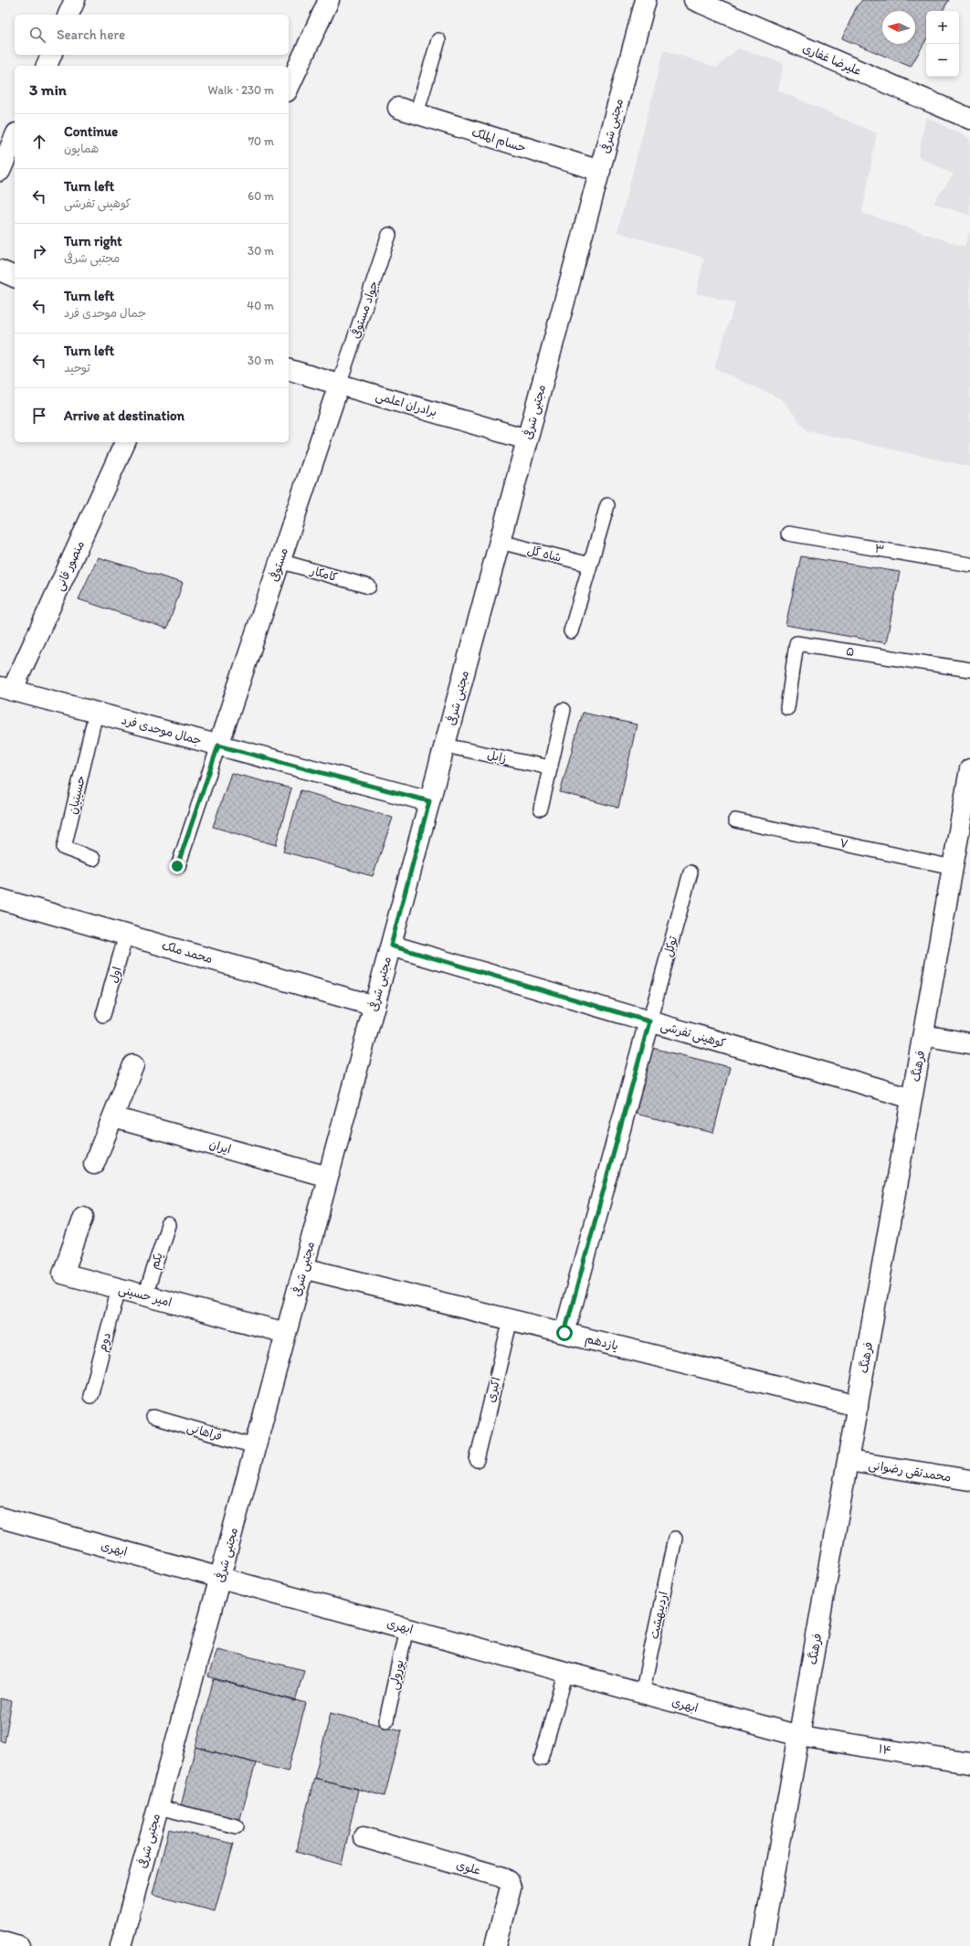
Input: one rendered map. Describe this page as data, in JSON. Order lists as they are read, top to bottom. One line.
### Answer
{"streets":{"street":["علیرضا غفاری","مجتبی شرفی","حسام الملک","برادران اعلمی","مستوفی","منصور فانی","جمال موحدی فرد","محمد ملک","کوهینی تفرشی","فرهنگ","ایران","امیر حسینی","یازدهم","محمدتقی رضوانی","ابهری","۱۴","علوی"],"lane":["جواد مستوفی","۳","شاه گل","کامکار","۵","زابل","حسینیان","۷","توکل","اول","یکم","دوم","اکبری","فراهانی","اردیبهشت","پورولی"]},"crossings":[["مجتبی شرفی","حسام الملک"],["مجتبی شرفی","برادران اعلمی"],["مجتبی شرفی","شاه گل"],["مجتبی شرفی","جمال موحدی فرد"],["مجتبی شرفی","زابل"],["مجتبی شرفی","محمد ملک"],["مجتبی شرفی","کوهینی تفرشی"],["مجتبی شرفی","ایران"],["مجتبی شرفی","امیر حسینی"],["مجتبی شرفی","یازدهم"],["مجتبی شرفی","فراهانی"],["مجتبی شرفی","ابهری"],["جواد مستوفی","برادران اعلمی"],["جواد مستوفی","مستوفی"],["برادران اعلمی","مستوفی"],["مستوفی","کامکار"],["مستوفی","جمال موحدی فرد"],["منصور فانی","جمال موحدی فرد"],["جمال موحدی فرد","حسینیان"],["۷","فرهنگ"],["توکل","کوهینی تفرشی"],["محمد ملک","اول"],["کوهینی تفرشی","فرهنگ"],["فرهنگ","یازدهم"],["فرهنگ","محمدتقی رضوانی"],["فرهنگ","ابهری"],["فرهنگ","۱۴"],["یکم","امیر حسینی"],["امیر حسینی","دوم"],["یازدهم","اکبری"],["ابهری","اردیبهشت"],["ابهری","پورولی"],["ابهری","۱۴"]],"north":"left","page":{"map_buttons":["+","−"],"search":"Search here","heading":["3 min","Walk · 230 m"],"list":[["Continue","همایون","70 m"],["Turn left","کوهینی تفرشی","60 m"],["Turn right","مجتبی شرفی","30 m"],["Turn left","جمال موحدی فرد","40 m"],["Turn left","توحید","30 m"],"Arrive at destination"]}}
